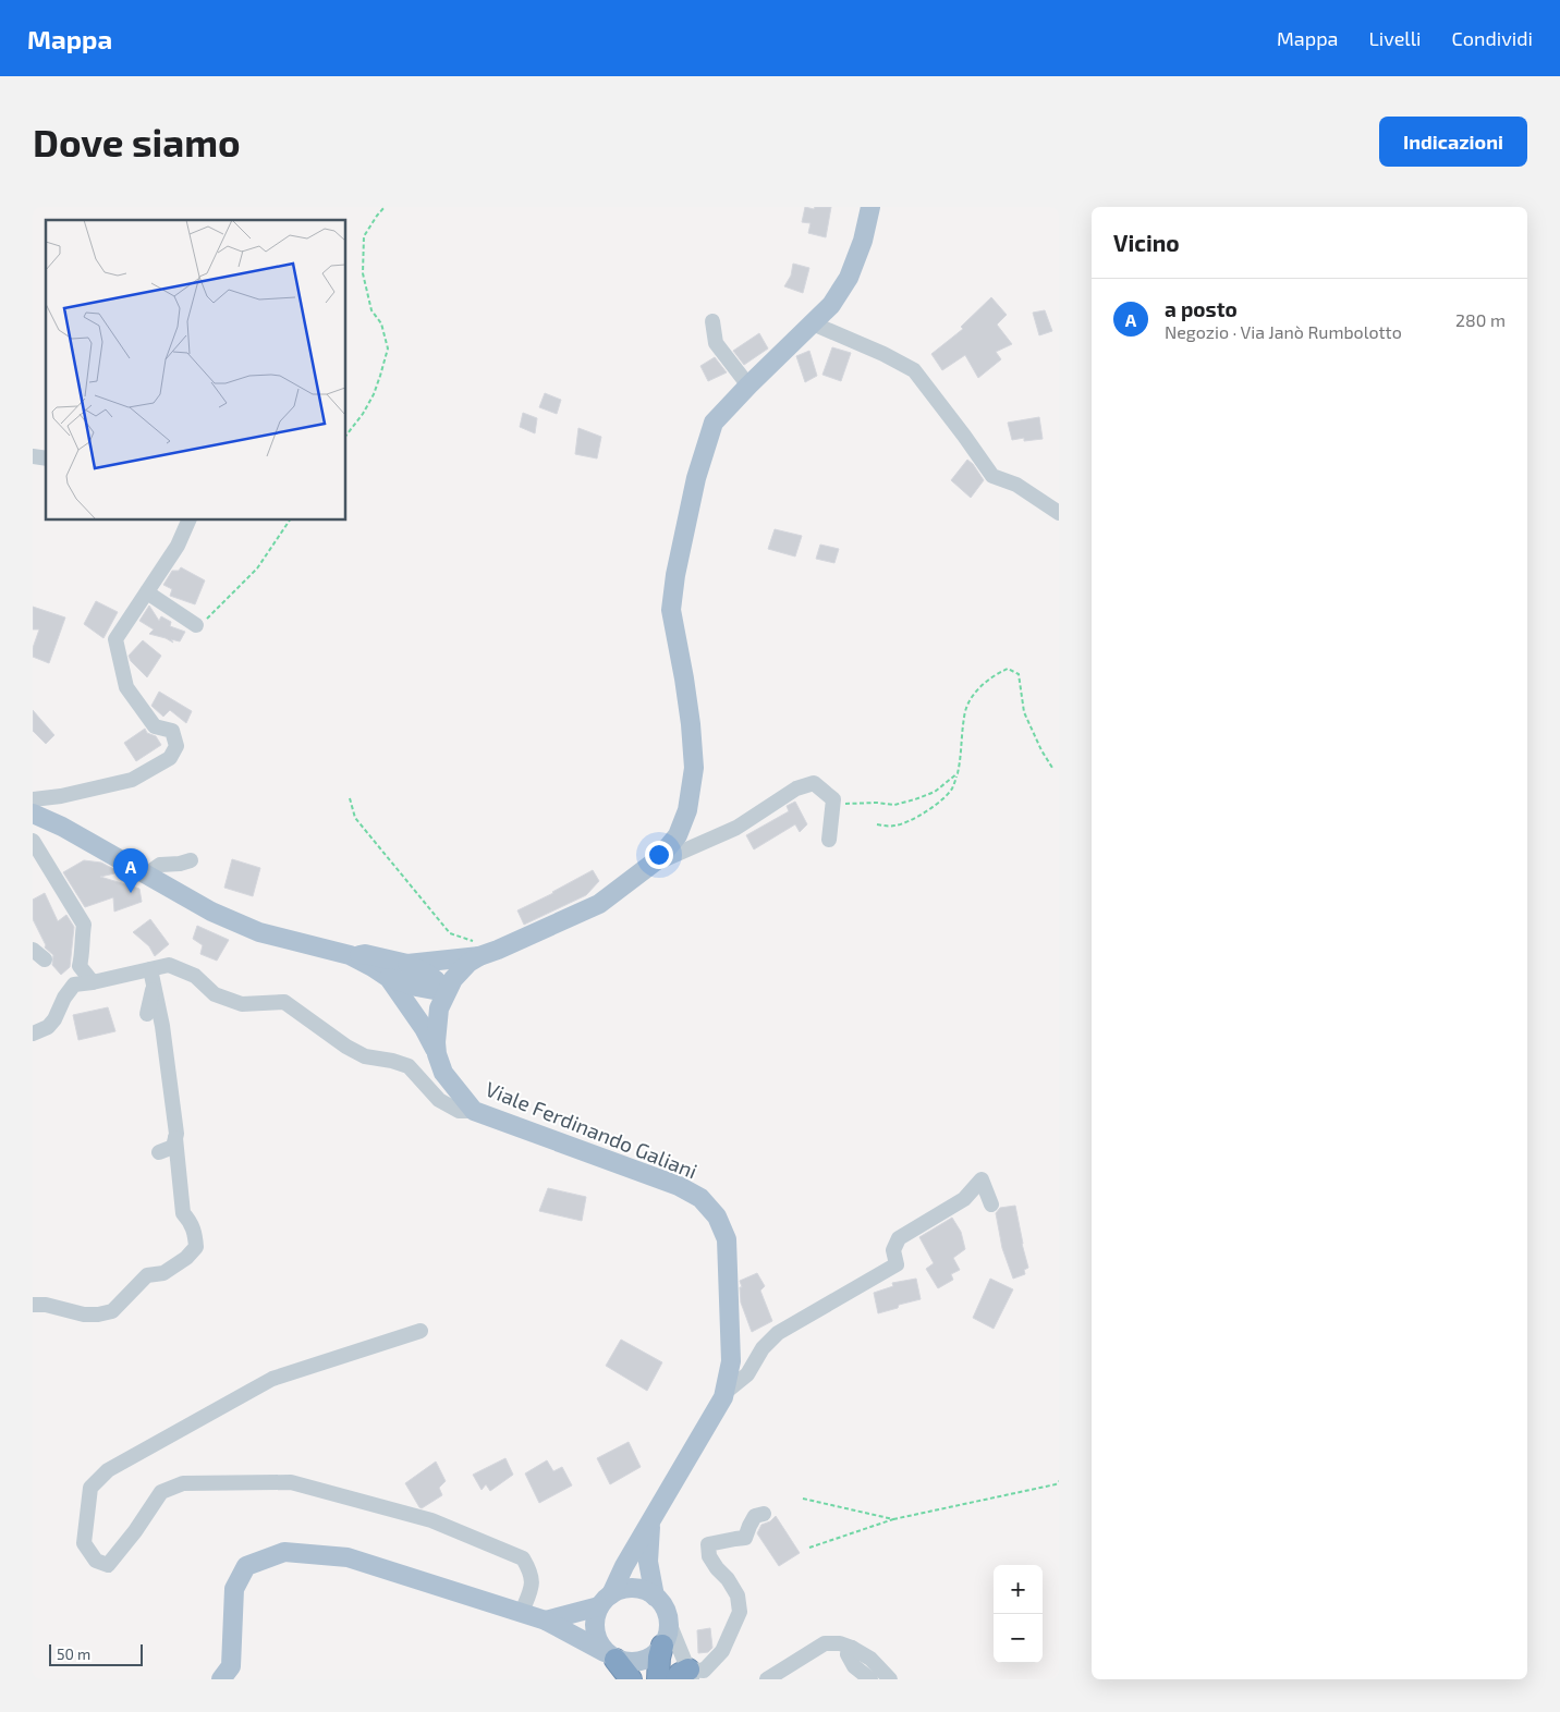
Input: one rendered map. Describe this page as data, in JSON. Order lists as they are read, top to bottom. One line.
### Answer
{"streets":{"main road":["Viale Ferdinando Galiani"]},"scale_bar":"50 m","page":{"header":"Mappa","nav":["Mappa","Livelli","Condividi"],"buttons":"Indicazioni","title":"Dove siamo","heading":"Vicino","list":[{"mark":"A","name":"a posto","note":"Negozio · Via Janò Rumbolotto","value":"280 m"}],"pins":"A","map_buttons":["+","−"],"scale":"50 m"}}
